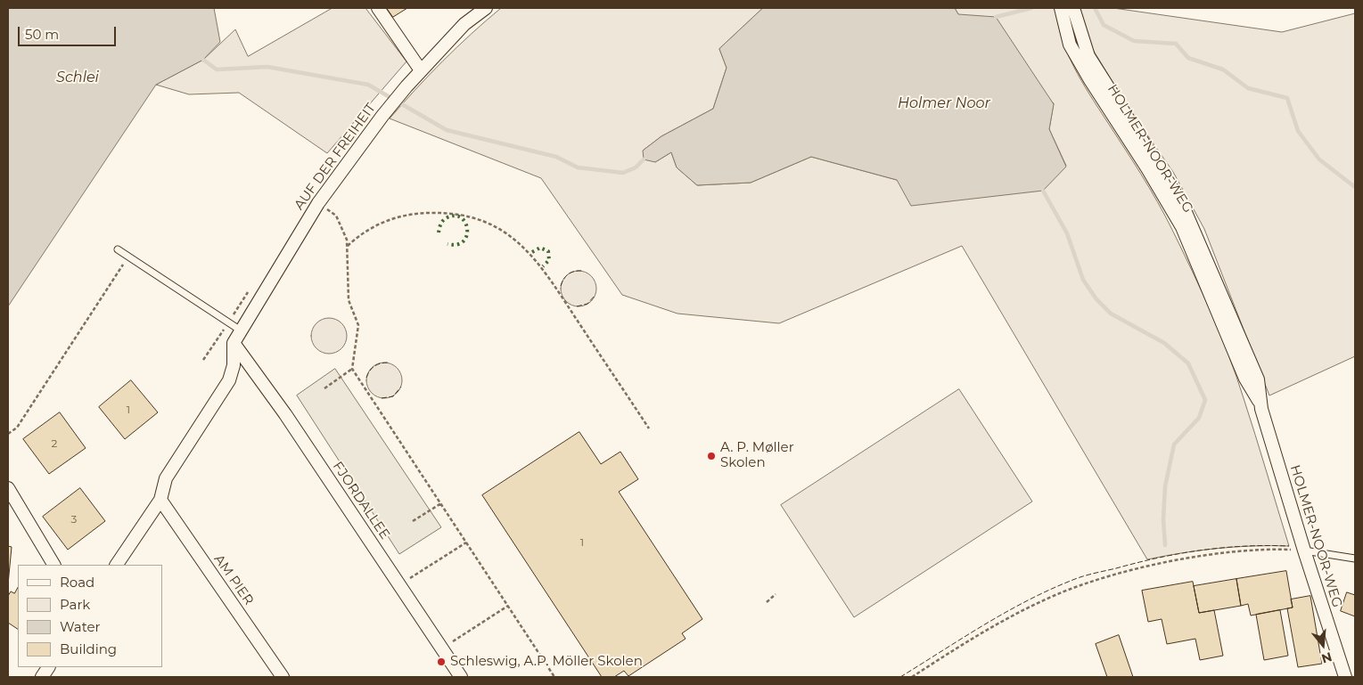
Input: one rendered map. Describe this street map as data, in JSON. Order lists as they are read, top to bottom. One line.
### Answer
{"streets":{"street":["HOLMER-NOOR-WEG","AUF DER FREIHEIT","FJORDALLEE","AM PIER"]},"crossings":[["AUF DER FREIHEIT","FJORDALLEE"]],"water":["Schlei","Holmer Noor"],"places":["A. P. Møller Skolen","Schleswig, A.P. Möller Skolen"],"house_numbers":["1","2","3","1"],"legend":["Road","Park","Water","Building"],"scale_bar":"50 m","north":"bottom"}
